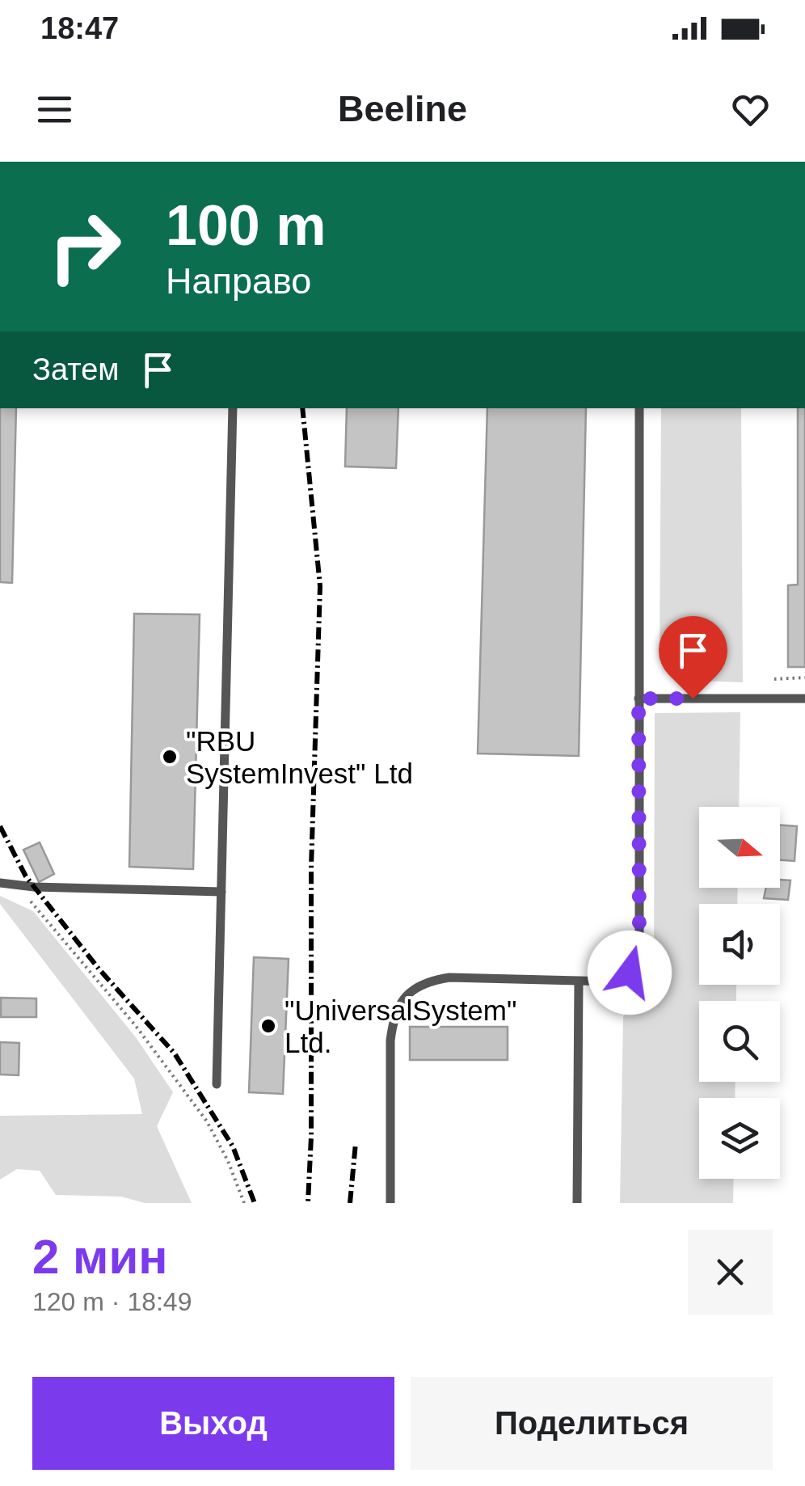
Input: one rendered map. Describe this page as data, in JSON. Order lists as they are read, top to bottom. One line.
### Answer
{"places":["\"RBU SystemInvest\" Ltd","\"UniversalSystem\" Ltd."],"north":"right","page":{"status":"18:47","header":"Beeline","turn":["100 m","Направо"],"then":"Затем","heading":["2 мин","120 m · 18:49"],"buttons":["Выход","Поделиться"]}}
